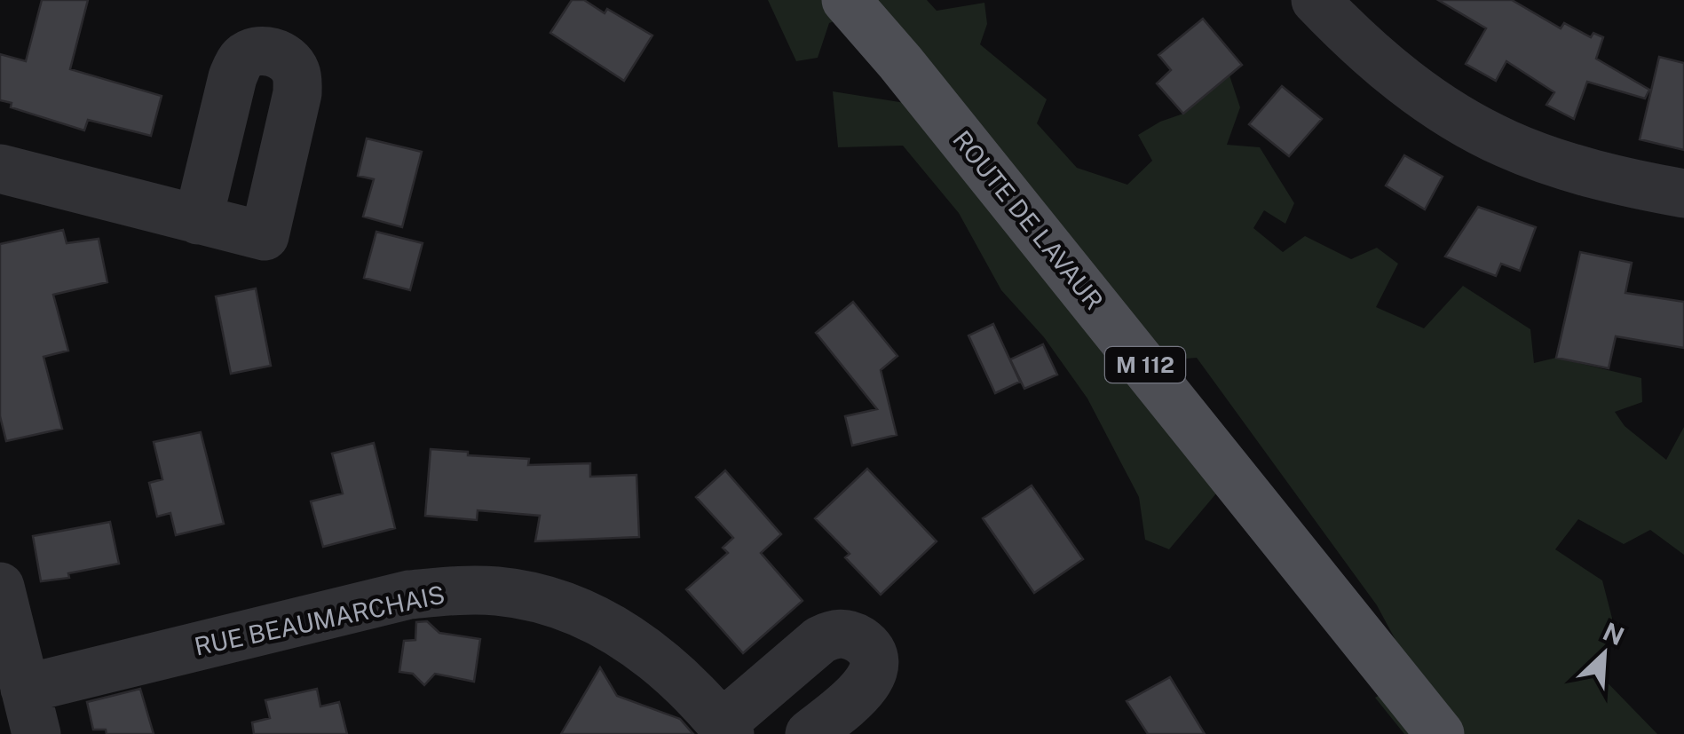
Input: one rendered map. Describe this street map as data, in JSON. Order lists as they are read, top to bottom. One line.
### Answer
{"streets":{"main road":["ROUTE DE LAVAUR","M 112"],"street":["RUE BEAUMARCHAIS"]},"north":"top right"}
